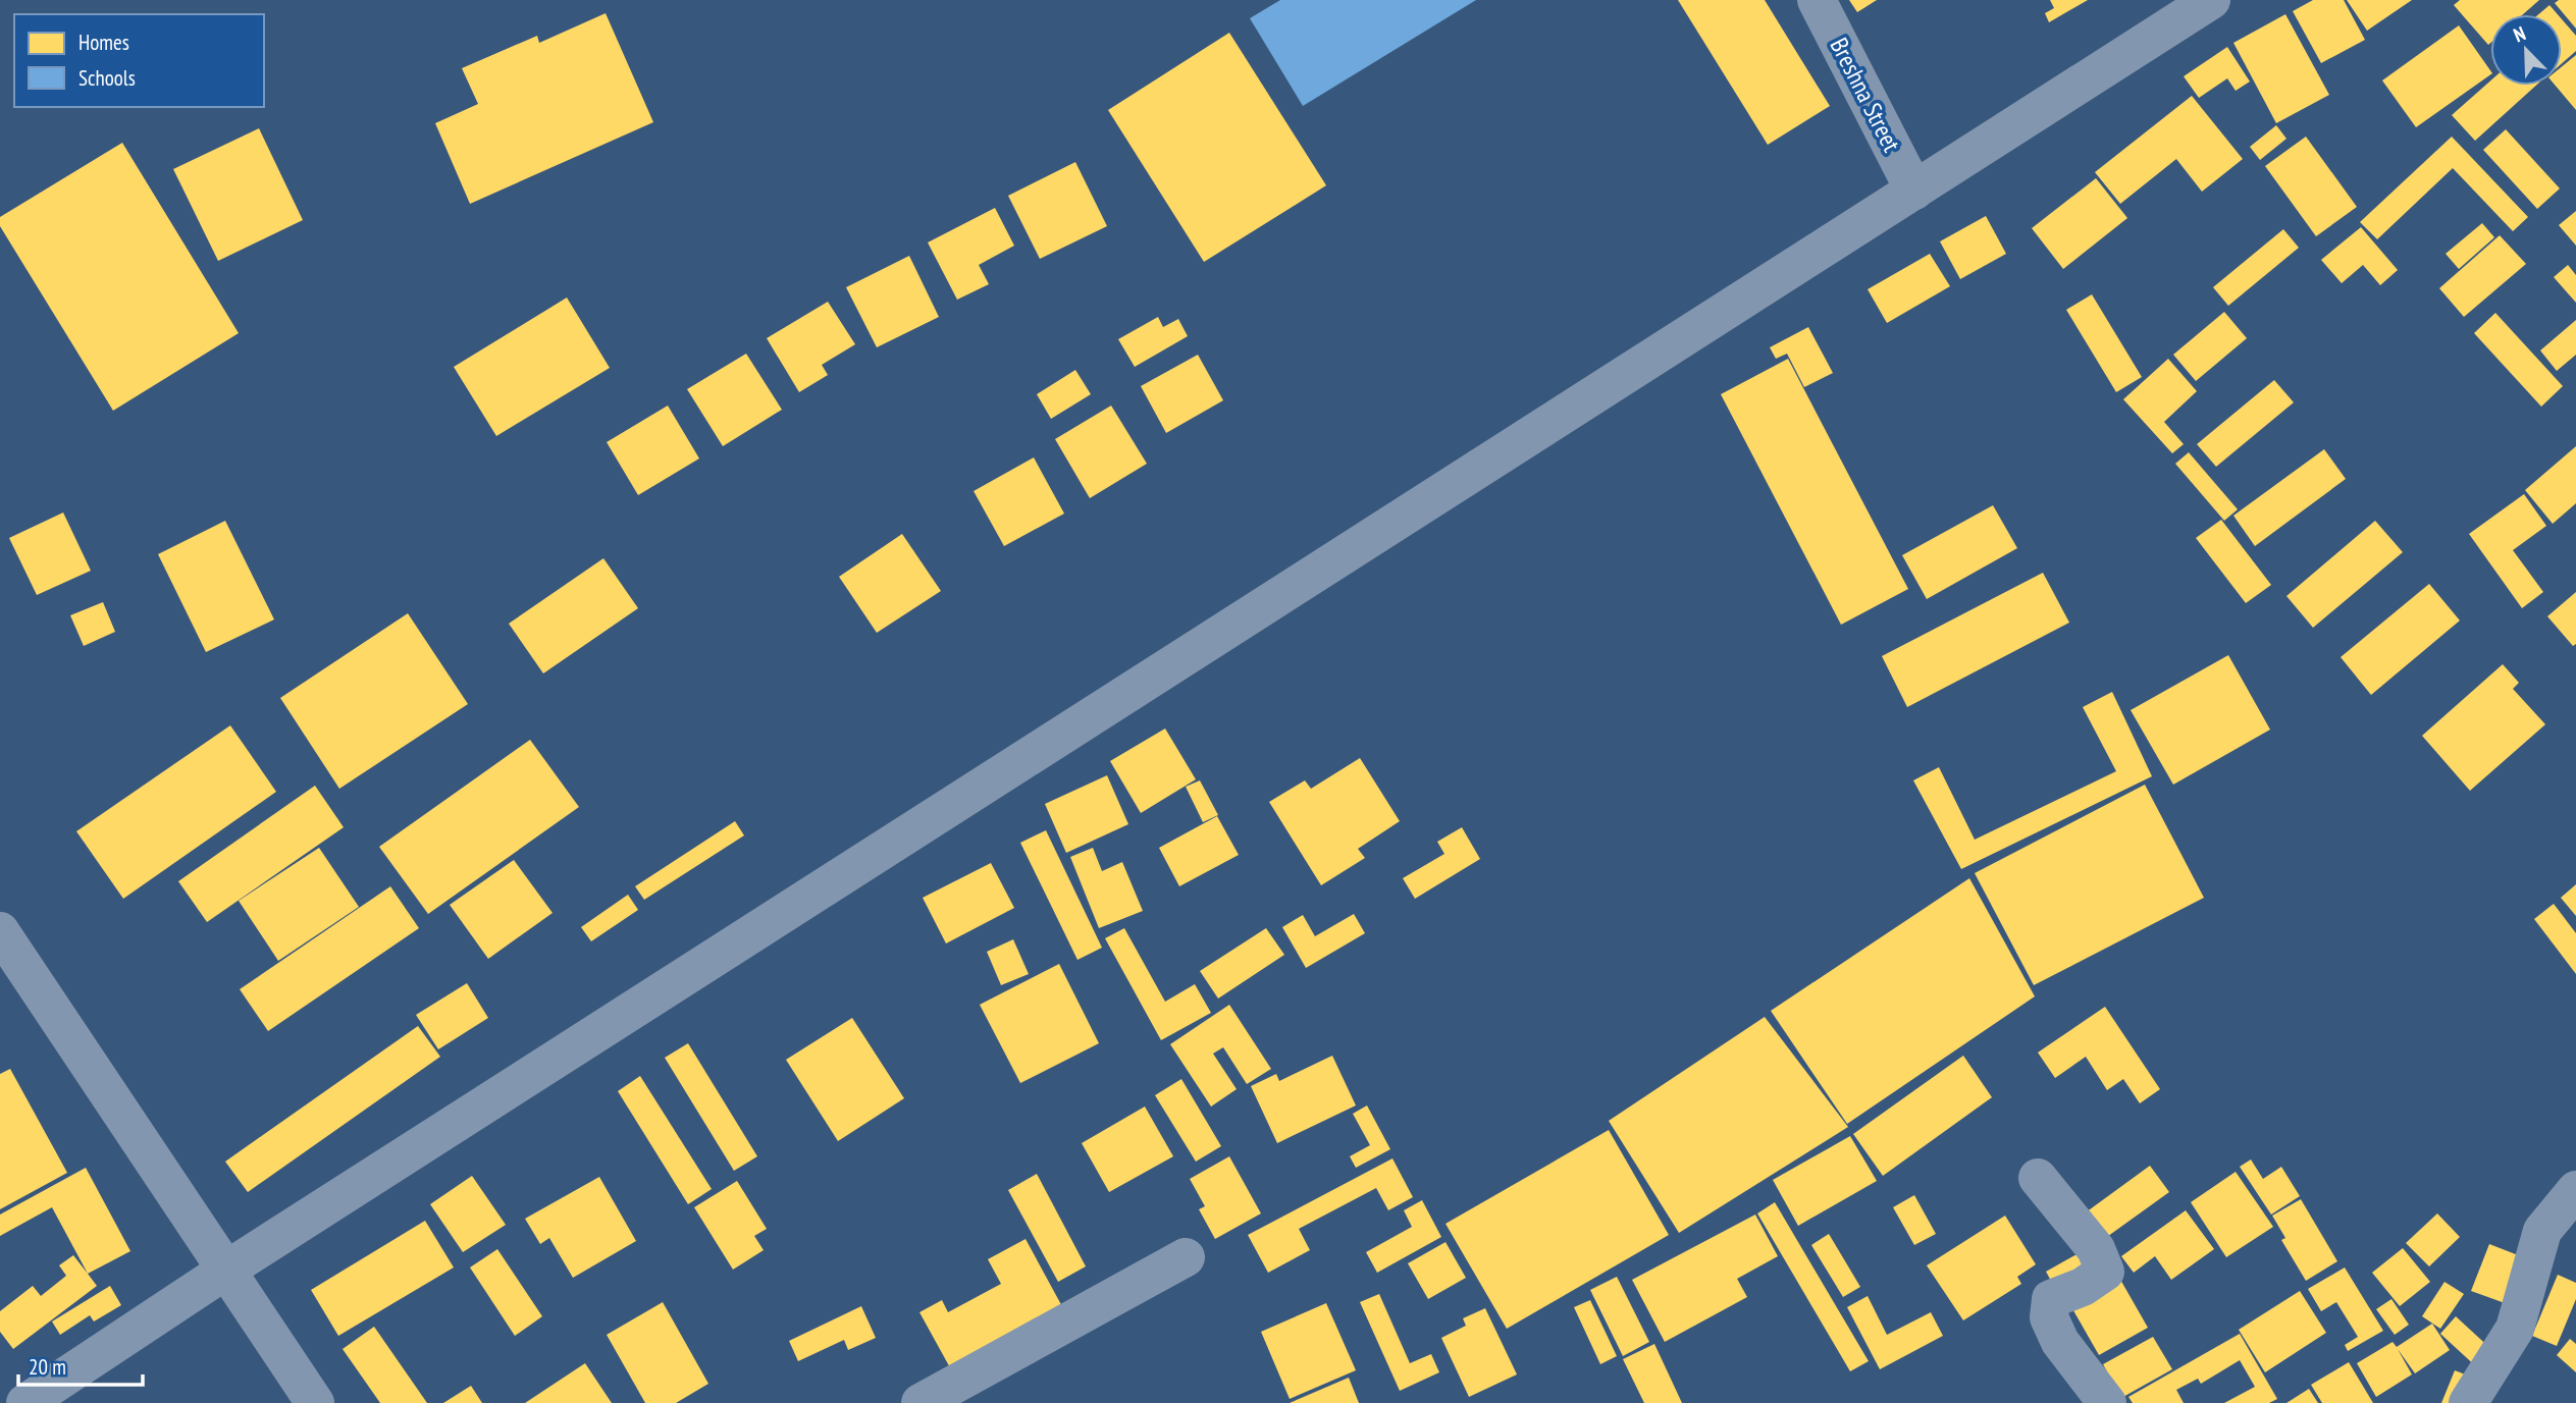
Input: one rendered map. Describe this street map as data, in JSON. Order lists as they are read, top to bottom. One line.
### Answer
{"streets":{"street":["Breshna Street"]},"legend":["Homes","Schools"],"scale_bar":"20 m","north":"top left"}
